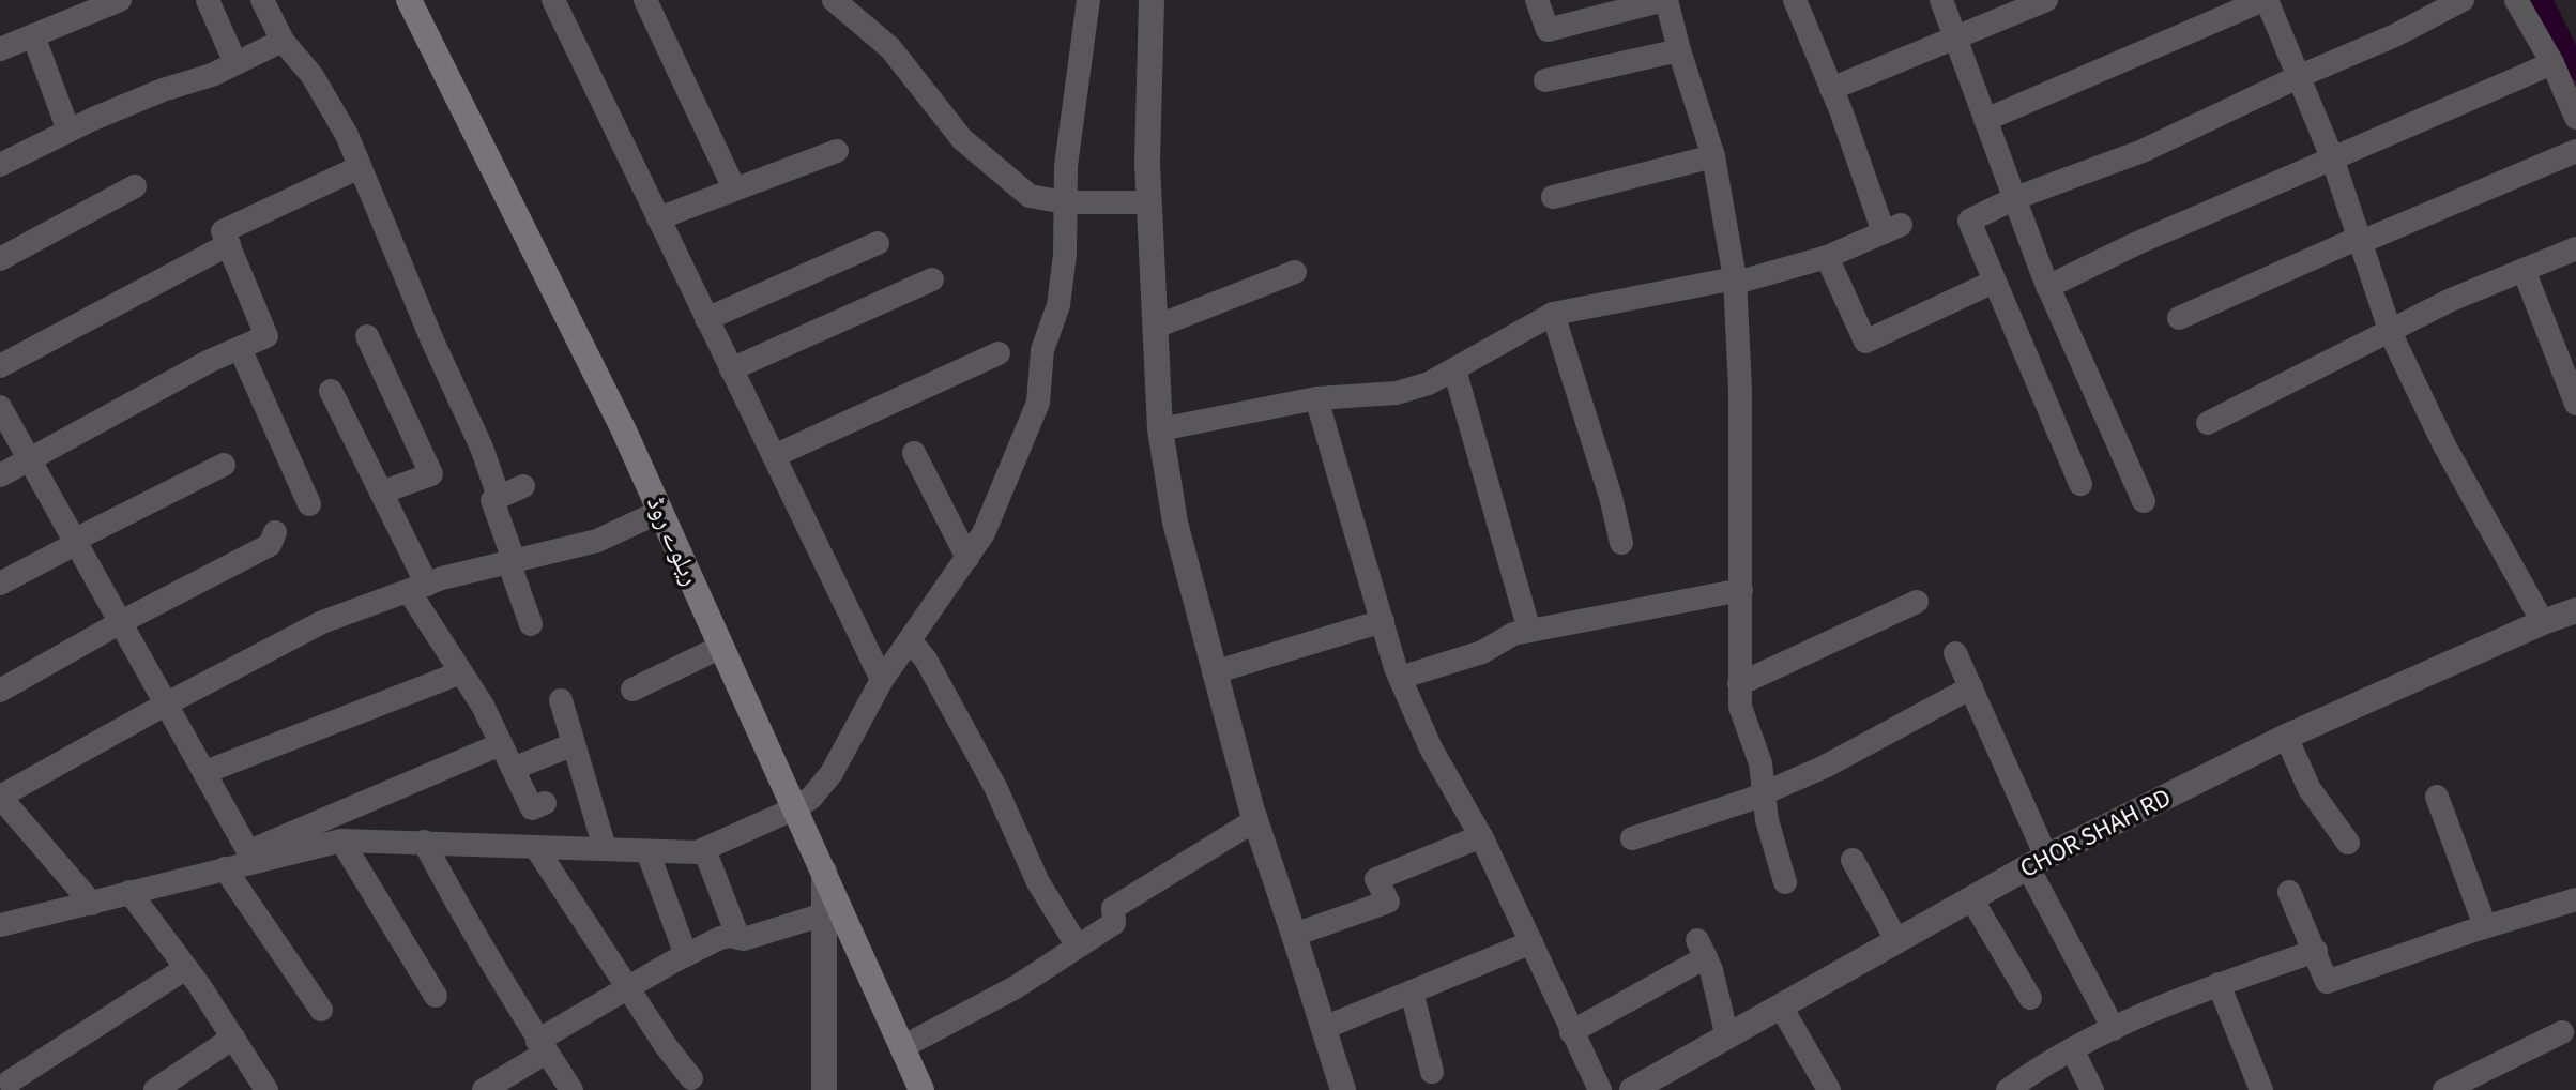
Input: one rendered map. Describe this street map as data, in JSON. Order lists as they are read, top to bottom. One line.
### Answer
{"streets":{"main road":["ریلوے روڈ"],"street":["CHOR SHAH RD"]}}
